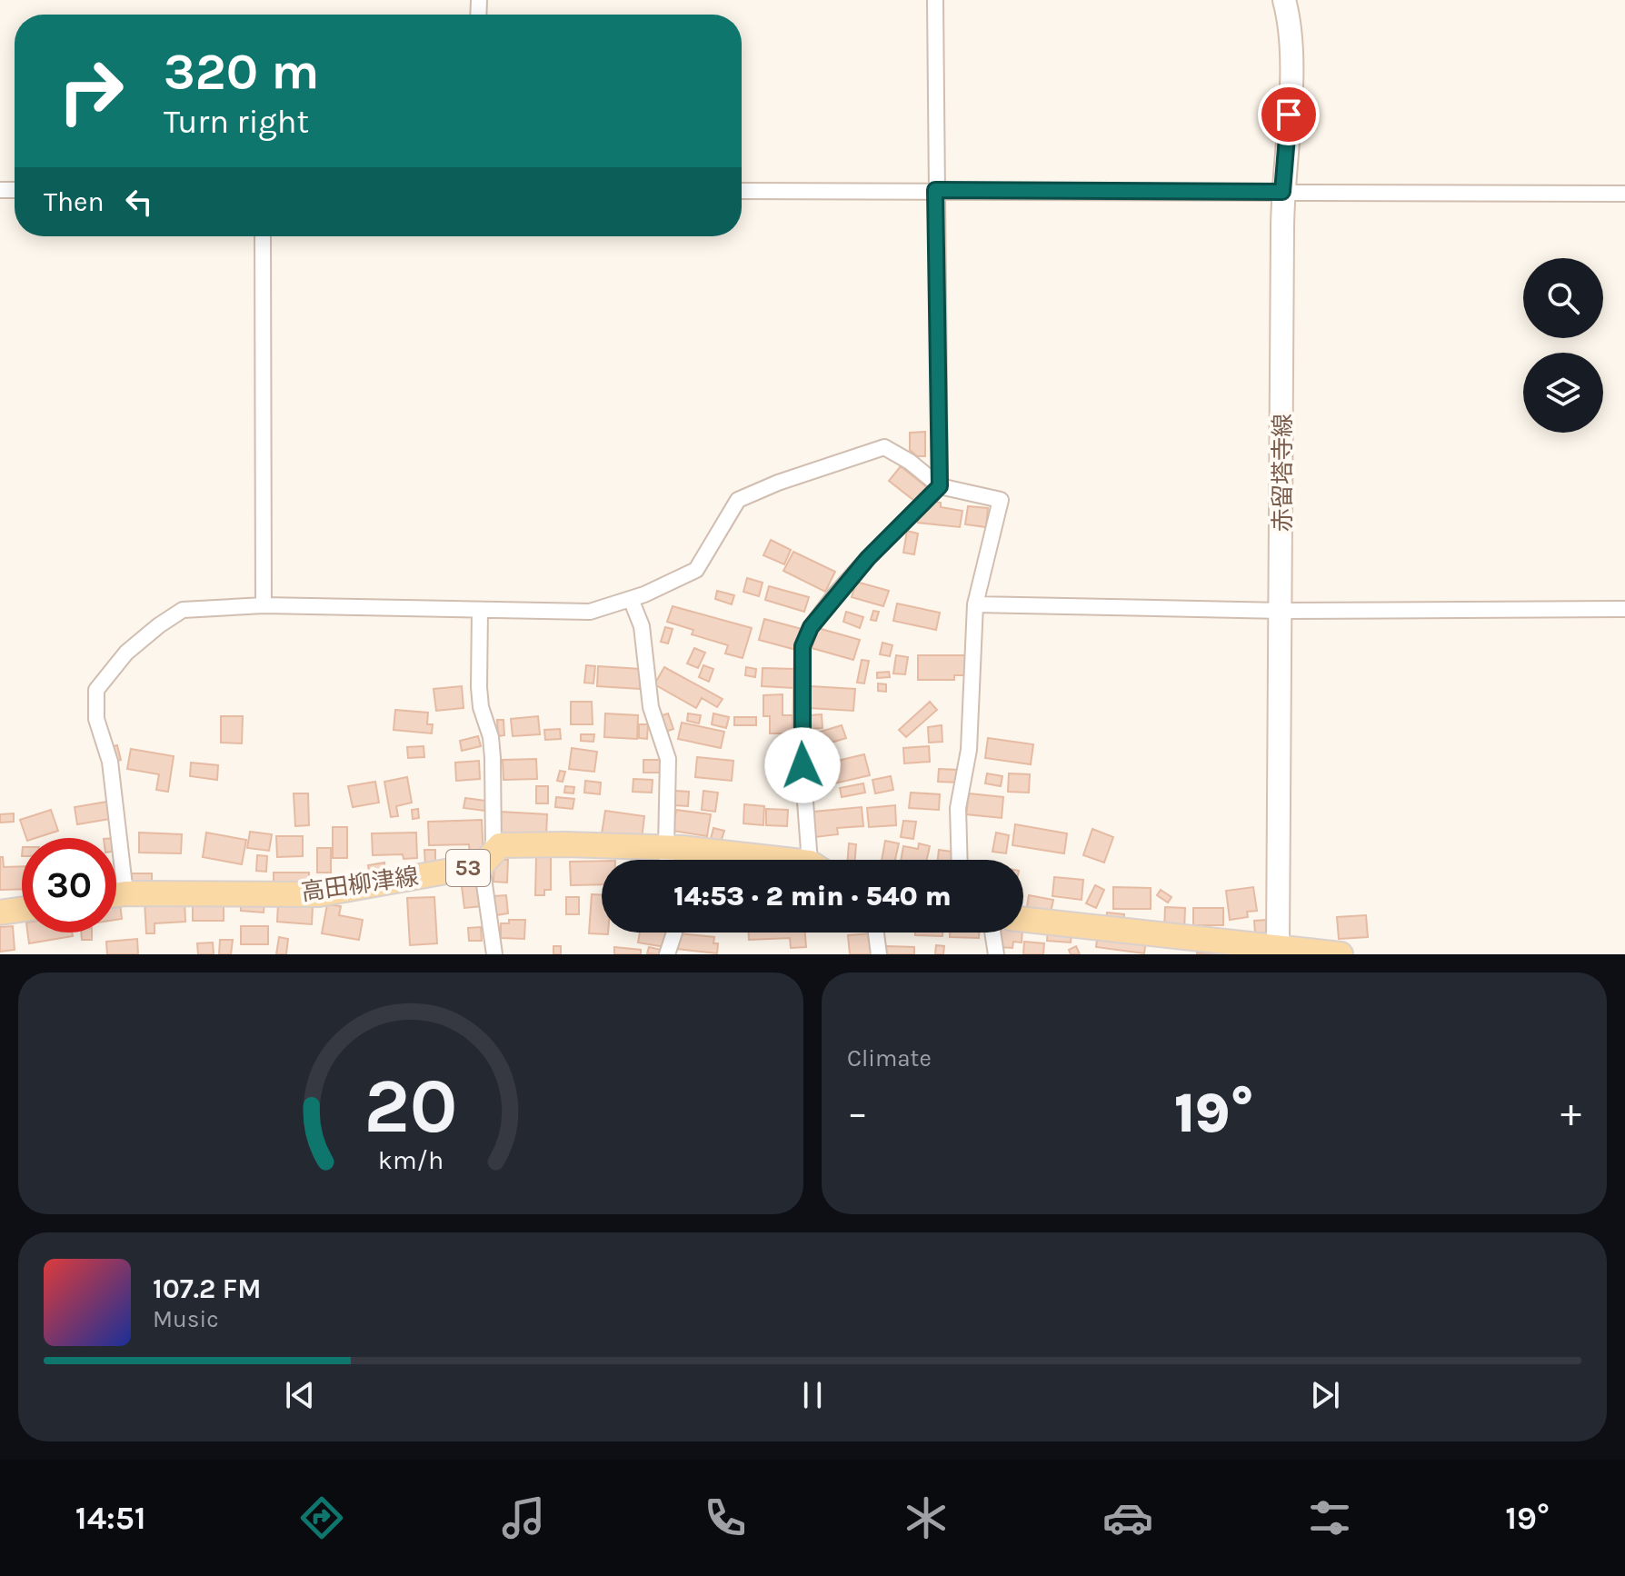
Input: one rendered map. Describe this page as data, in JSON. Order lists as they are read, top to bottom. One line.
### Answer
{"streets":{"main road":["赤留塔寺線","53","高田柳津線"]},"page":{"turn":["320 m","Turn right"],"then":"Then","limit":"30","trip":"14:53 · 2 min · 540 m","tile":"Climate","heat":["−","19°","+"],"song":["107.2 FM","Music"],"tabs":["14:51","19°"],"gauge":["20","km/h"]}}
